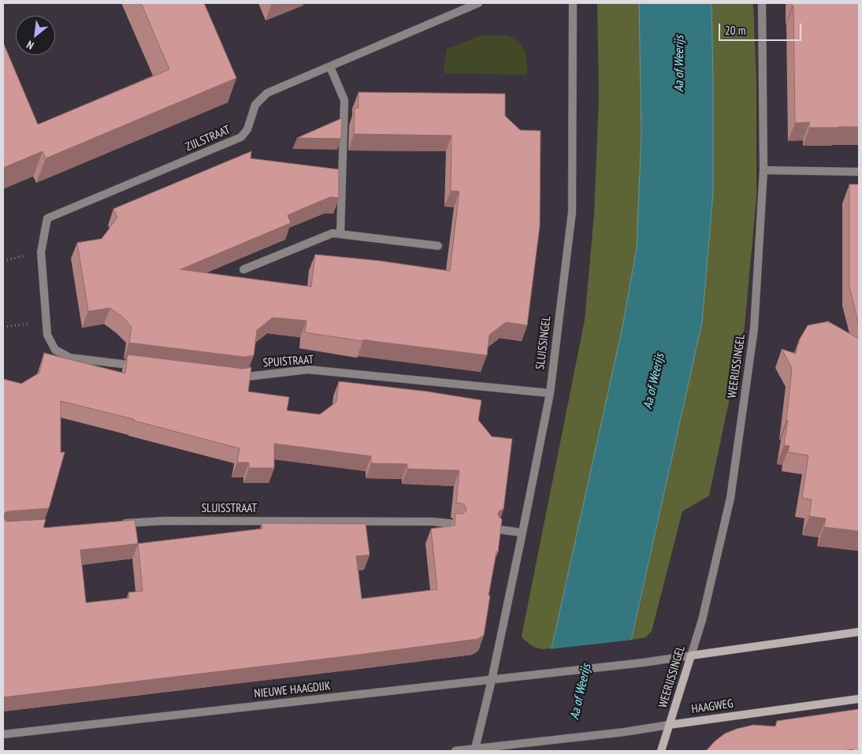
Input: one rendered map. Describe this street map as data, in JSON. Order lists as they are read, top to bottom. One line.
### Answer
{"streets":{"main road":["WEERIJSSINGEL","HAAGWEG"],"street":["ZIJLSTRAAT","SLUISSINGEL","SPUISTRAAT","SLUISSTRAAT","NIEUWE HAAGDIJK"]},"crossings":[["SLUISSINGEL","SPUISTRAAT"],["SLUISSINGEL","NIEUWE HAAGDIJK"],["SLUISSINGEL","HAAGWEG"],["WEERIJSSINGEL","NIEUWE HAAGDIJK"],["WEERIJSSINGEL","HAAGWEG"]],"water":["Aa of Weerijs"],"scale_bar":"20 m","north":"bottom left"}
